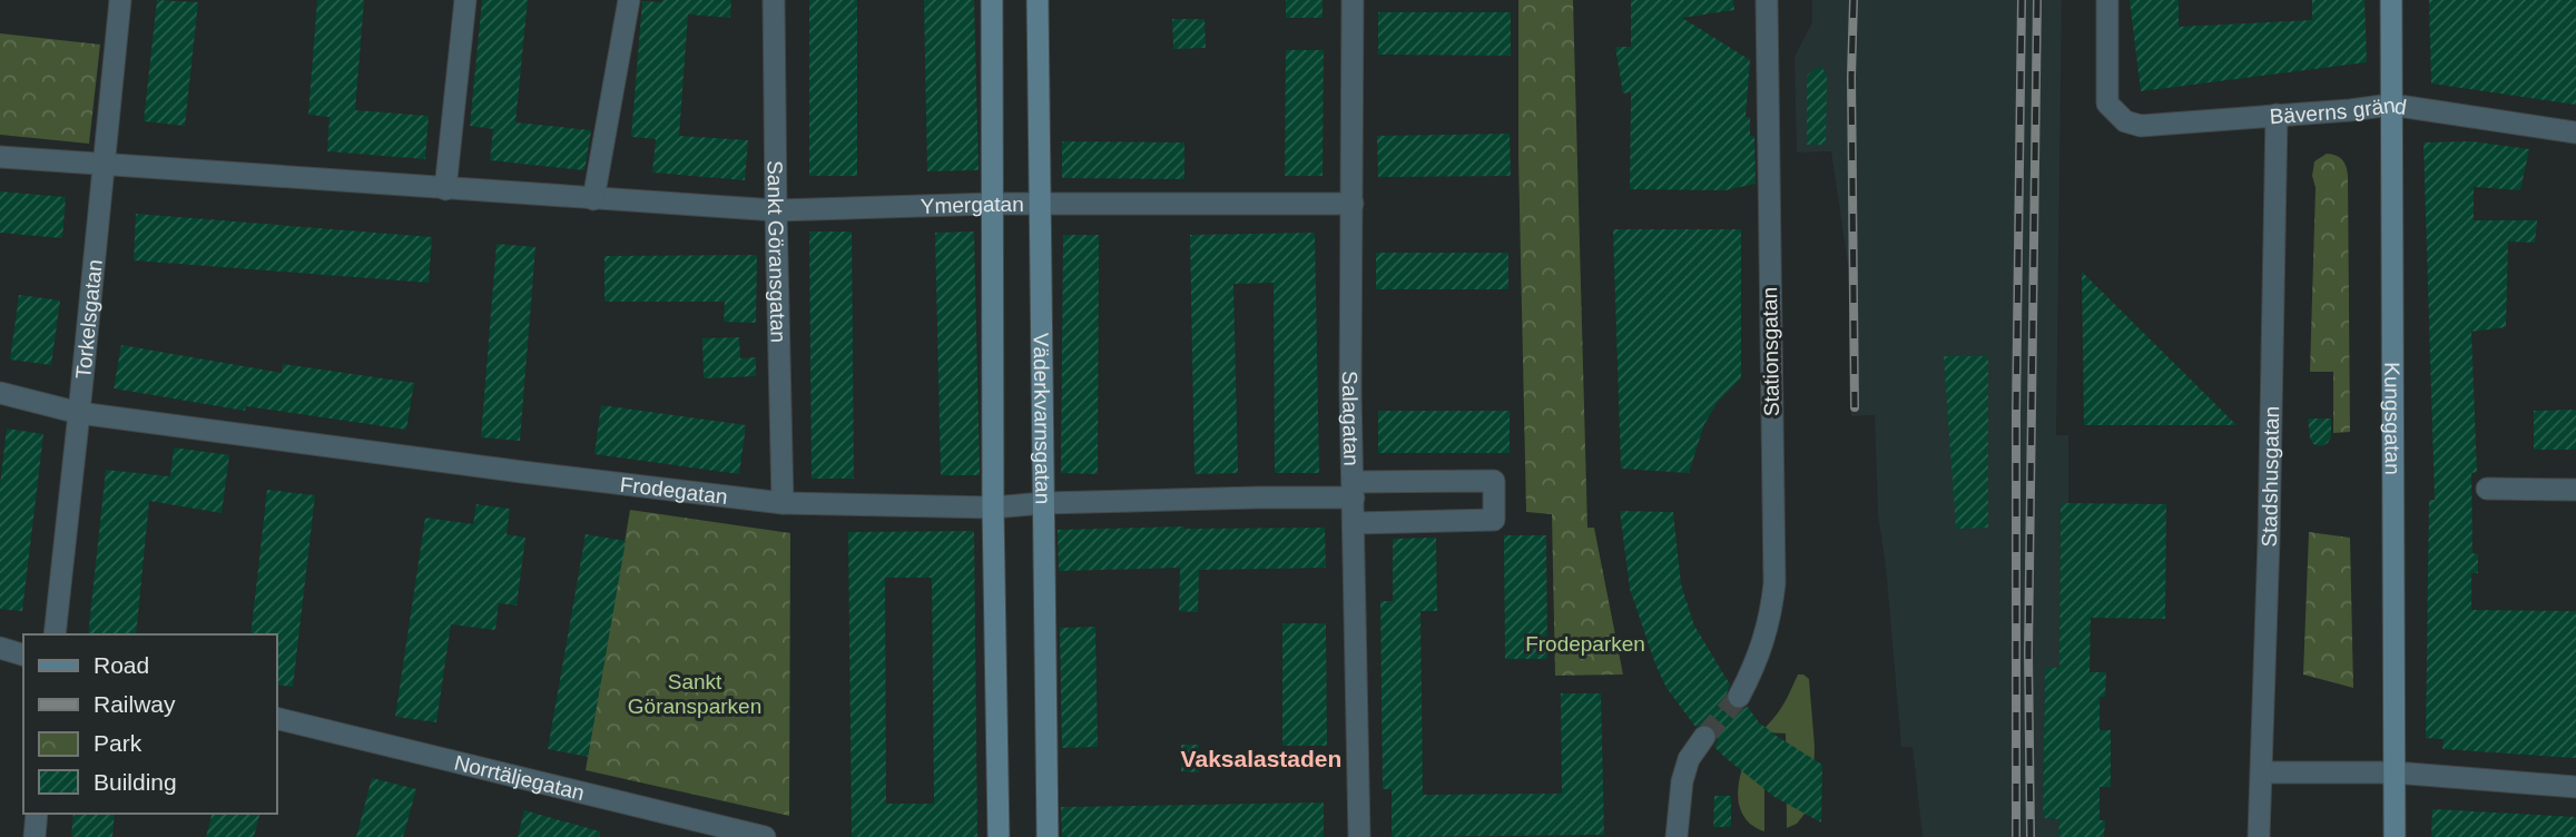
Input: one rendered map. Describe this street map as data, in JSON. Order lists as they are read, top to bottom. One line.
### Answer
{"streets":{"main road":["Väderkvarnsgatan","Kungsgatan"],"street":["Bäverns gränd","Ymergatan","Sankt Göransgatan","Torkelsgatan","Stationsgatan","Salagatan","Stadshusgatan","Frodegatan","Norrtäljegatan"]},"crossings":[["Bäverns gränd","Kungsgatan"],["Bäverns gränd","Stadshusgatan"],["Ymergatan","Sankt Göransgatan"],["Ymergatan","Torkelsgatan"],["Ymergatan","Väderkvarnsgatan"],["Ymergatan","Salagatan"],["Sankt Göransgatan","Frodegatan"],["Torkelsgatan","Frodegatan"],["Väderkvarnsgatan","Frodegatan"],["Salagatan","Frodegatan"]],"districts":["Vaksalastaden"],"parks":["Frodeparken","Sankt Göransparken"],"legend":["Road","Railway","Park","Building"]}
